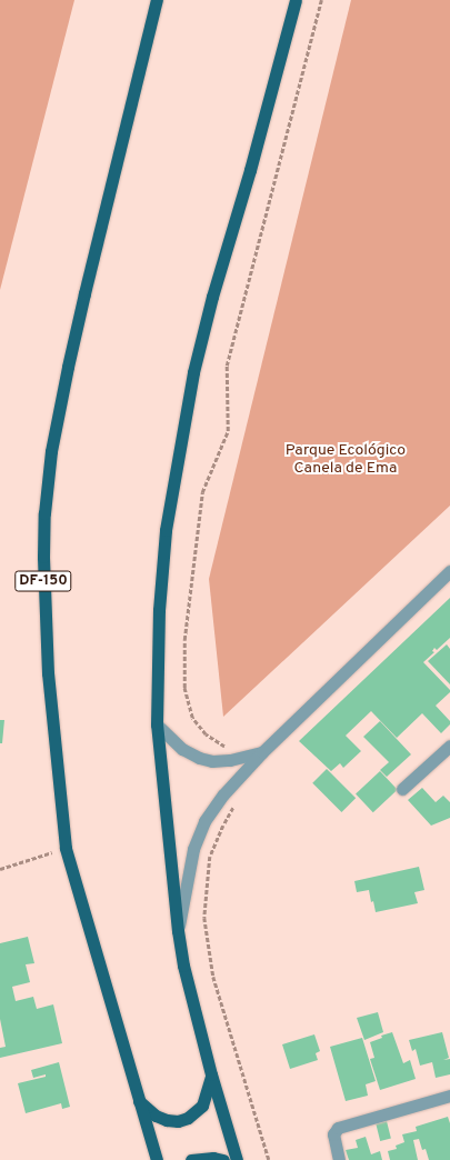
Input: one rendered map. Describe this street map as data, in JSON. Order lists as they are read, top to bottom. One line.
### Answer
{"streets":{"main road":["DF-150"]},"parks":["Parque Ecológico Canela de Ema"]}
